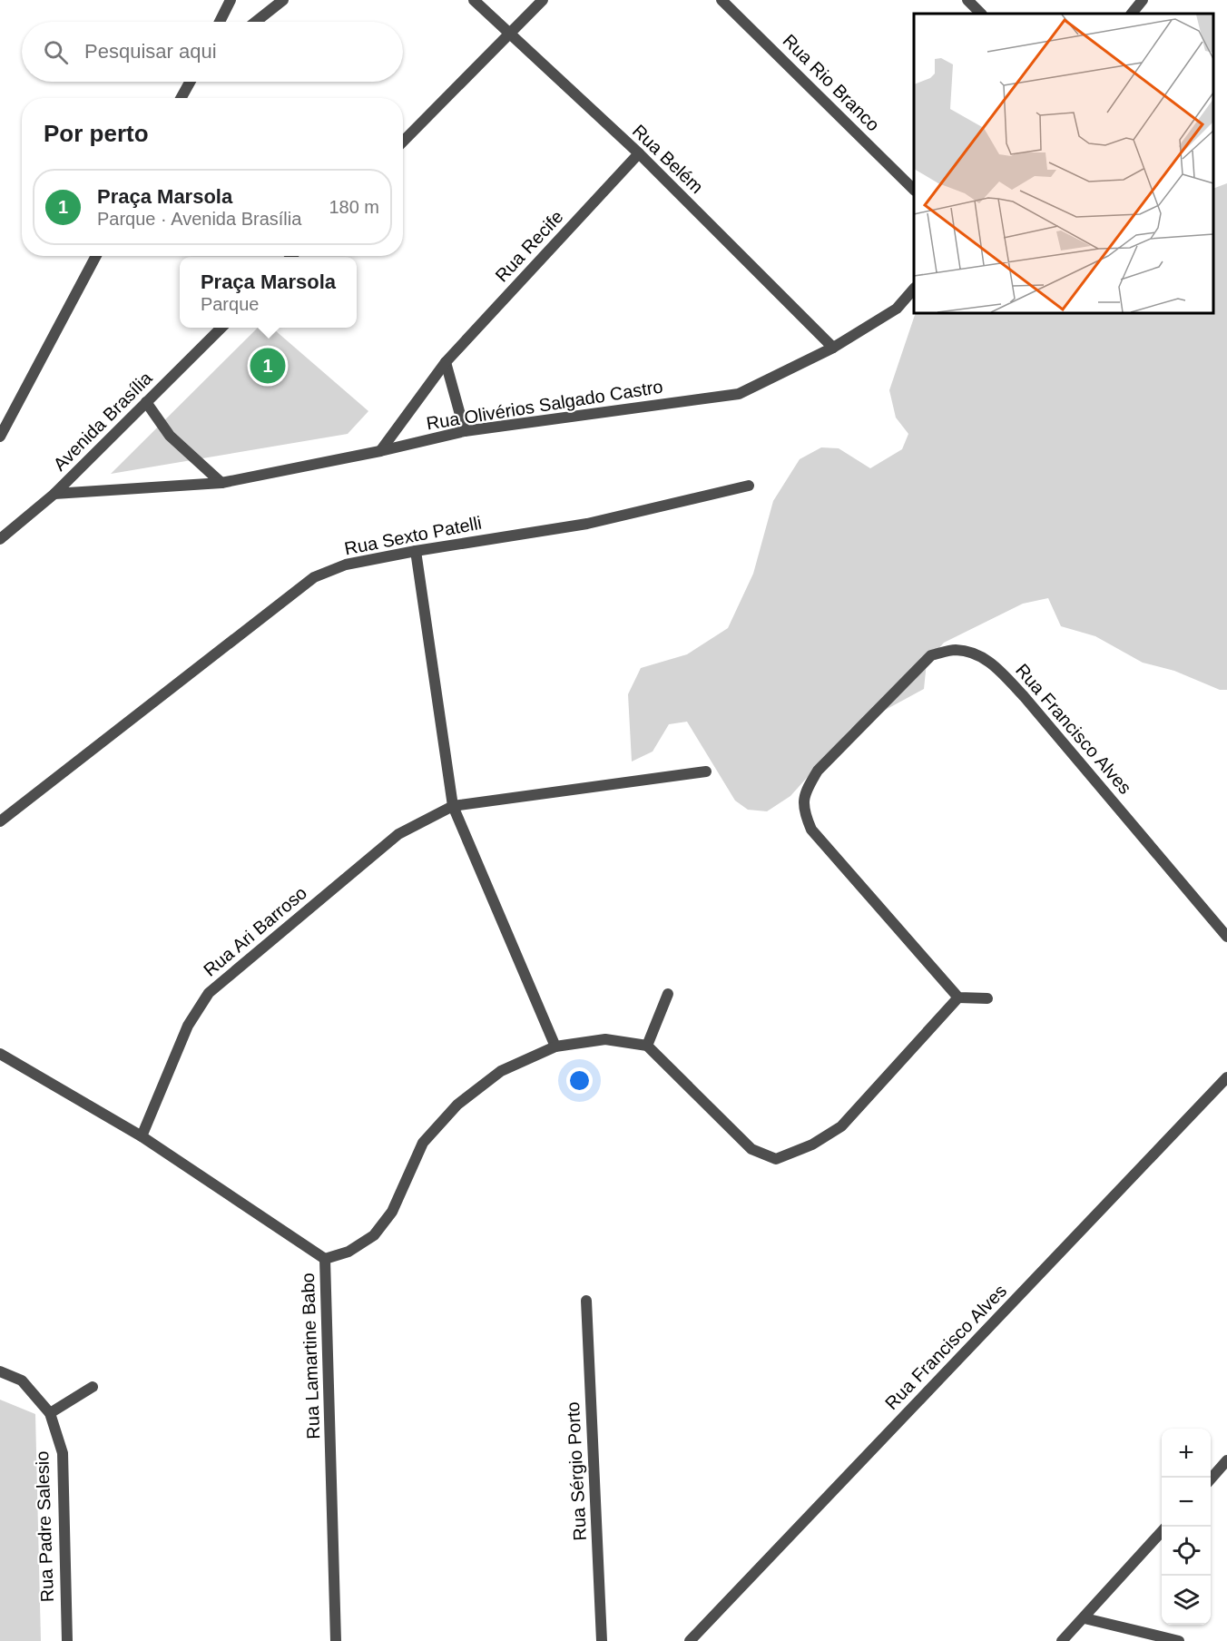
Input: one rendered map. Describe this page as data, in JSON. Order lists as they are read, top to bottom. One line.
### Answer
{"streets":{"street":["Rua Rio Branco","Rua Belém","Rua Recife","Rua Olivérios Salgado Castro","Avenida Brasília","Rua Sexto Patelli","Rua Francisco Alves","Rua Ari Barroso","Rua Lamartine Babo","Rua Sérgio Porto","Rua Padre Salesio"]},"crossings":[["Rua Belém","Rua Recife"],["Rua Belém","Rua Olivérios Salgado Castro"],["Rua Recife","Rua Olivérios Salgado Castro"],["Rua Olivérios Salgado Castro","Avenida Brasília"],["Rua Ari Barroso","Rua Lamartine Babo"]],"page":{"search":"Pesquisar aqui","heading":"Por perto","list":[{"mark":"1","name":"Praça Marsola","note":"Parque · Avenida Brasília","value":"180 m"}],"popup":["Praça Marsola","Parque"],"pins":"1","map_buttons":["+","−"]}}
